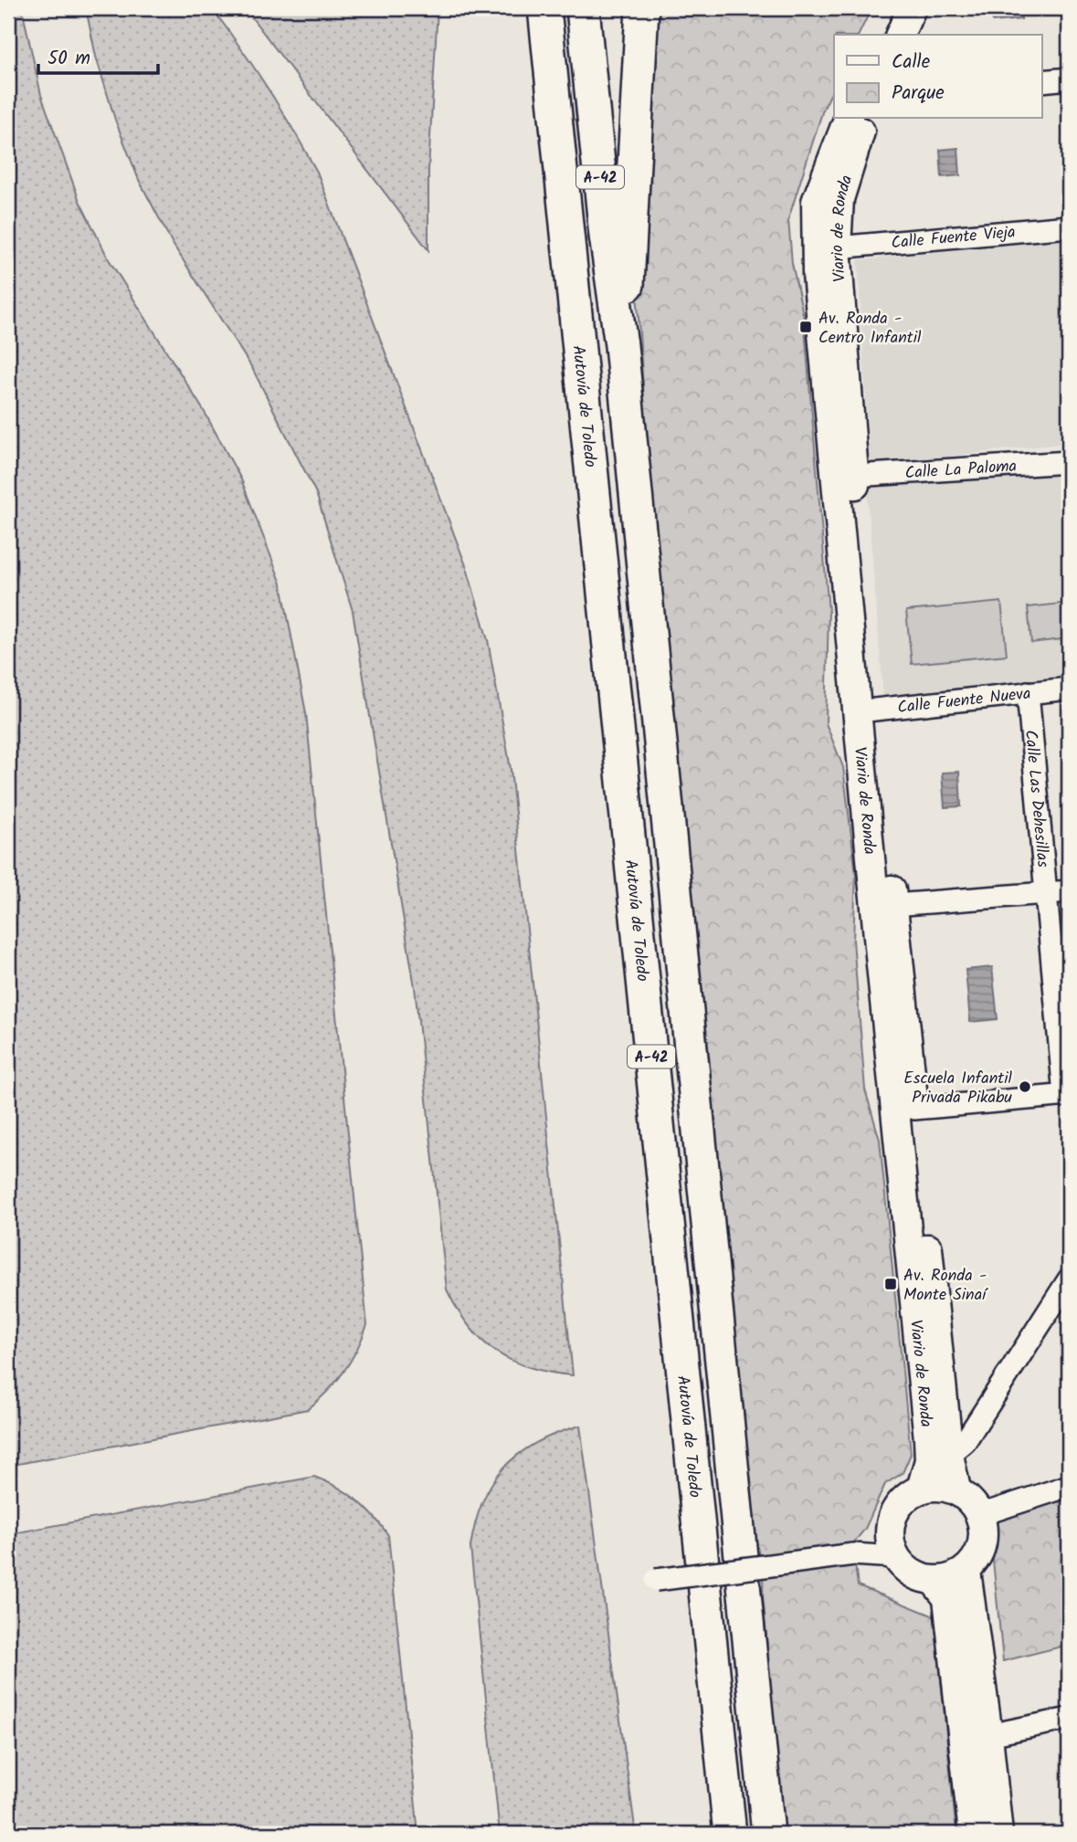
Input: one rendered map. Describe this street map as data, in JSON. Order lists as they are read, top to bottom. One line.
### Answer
{"streets":{"highway":["A-42","Autovía de Toledo"],"main road":["Viario de Ronda"],"street":["Calle Fuente Vieja","Calle La Paloma","Calle Fuente Nueva","Calle Las Dehesillas"]},"crossings":[["Viario de Ronda","Calle Fuente Vieja"],["Viario de Ronda","Calle La Paloma"],["Viario de Ronda","Calle Fuente Nueva"],["Calle Fuente Nueva","Calle Las Dehesillas"]],"places":{"transit":["Av. Ronda - Centro Infantil","Av. Ronda - Monte Sinaí"],"other":["Escuela Infantil Privada Pikabu"]},"legend":["Calle","Parque"],"scale_bar":"50 m"}
